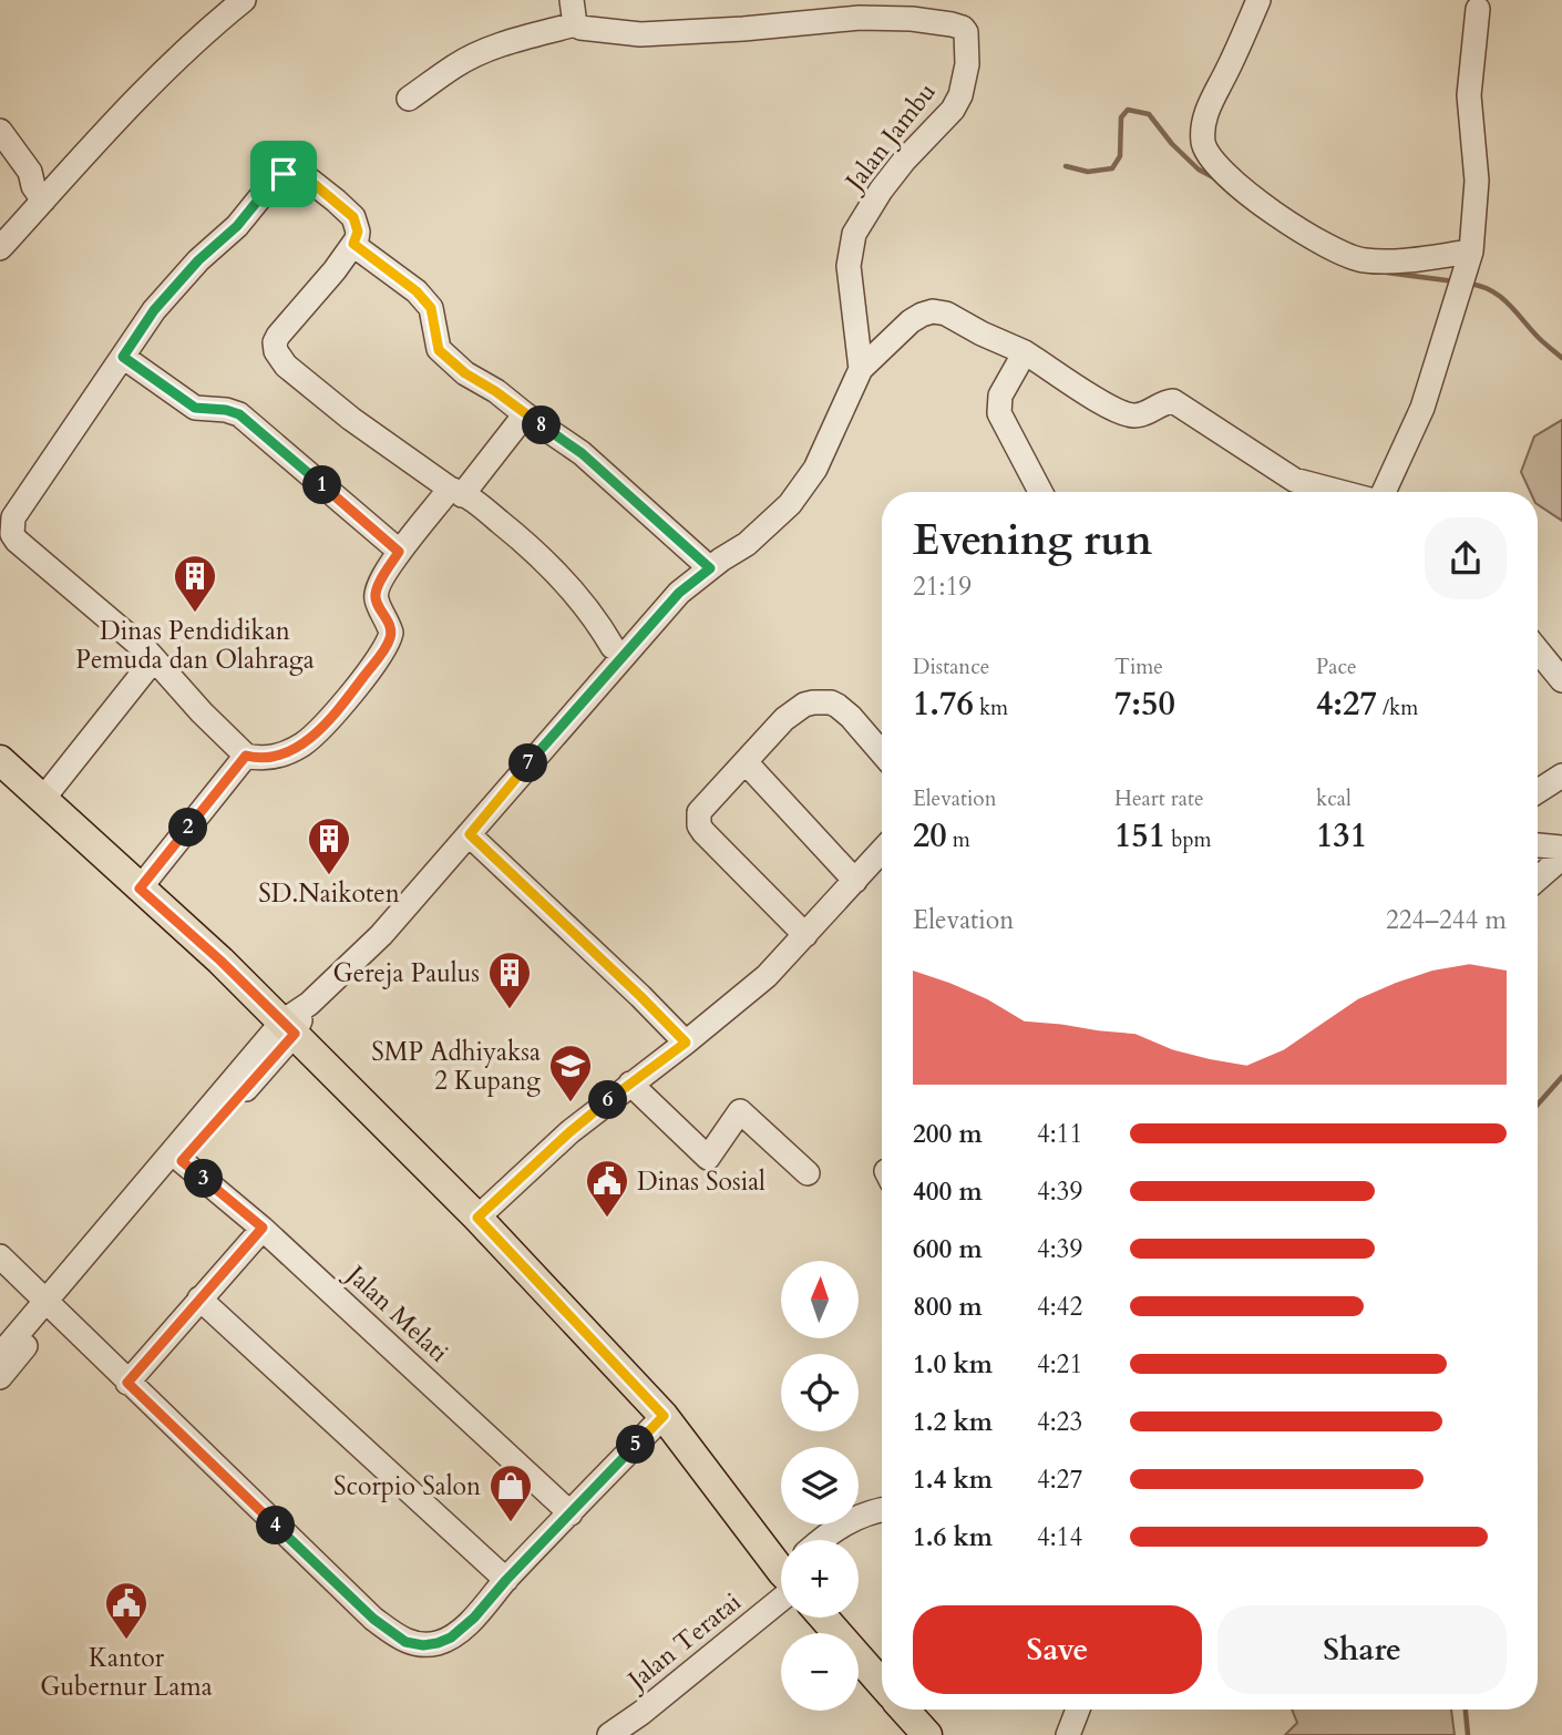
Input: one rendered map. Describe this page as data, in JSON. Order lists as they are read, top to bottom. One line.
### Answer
{"streets":{"street":["Jalan Jambu","Jalan Melati","Jalan Teratai"]},"places":{"building":["Dinas Pendidikan Pemuda dan Olahraga","SD.Naikoten","Gereja Paulus"],"school or university":["SMP Adhiyaksa 2 Kupang"],"public building":["Dinas Sosial","Kantor Gubernur Lama"],"shop":["Scorpio Salon"]},"north":"top","page":{"pins":["8","1","7","2","6","3","5","4"],"heading":["Evening run","21:19"],"stats":[["Distance","1.76 km"],["Time","7:50"],["Pace","4:27 /km"],["Elevation","20 m"],["Heart rate","151 bpm"],["kcal","131"]],"chart":["Elevation","224–244 m"],"list":[{"name":"200 m","note":"4:11"},{"name":"400 m","note":"4:39"},{"name":"600 m","note":"4:39"},{"name":"800 m","note":"4:42"},{"name":"1.0 km","note":"4:21"},{"name":"1.2 km","note":"4:23"},{"name":"1.4 km","note":"4:27"},{"name":"1.6 km","note":"4:14"}],"map_buttons":["+","−"],"buttons":["Save","Share"]}}
